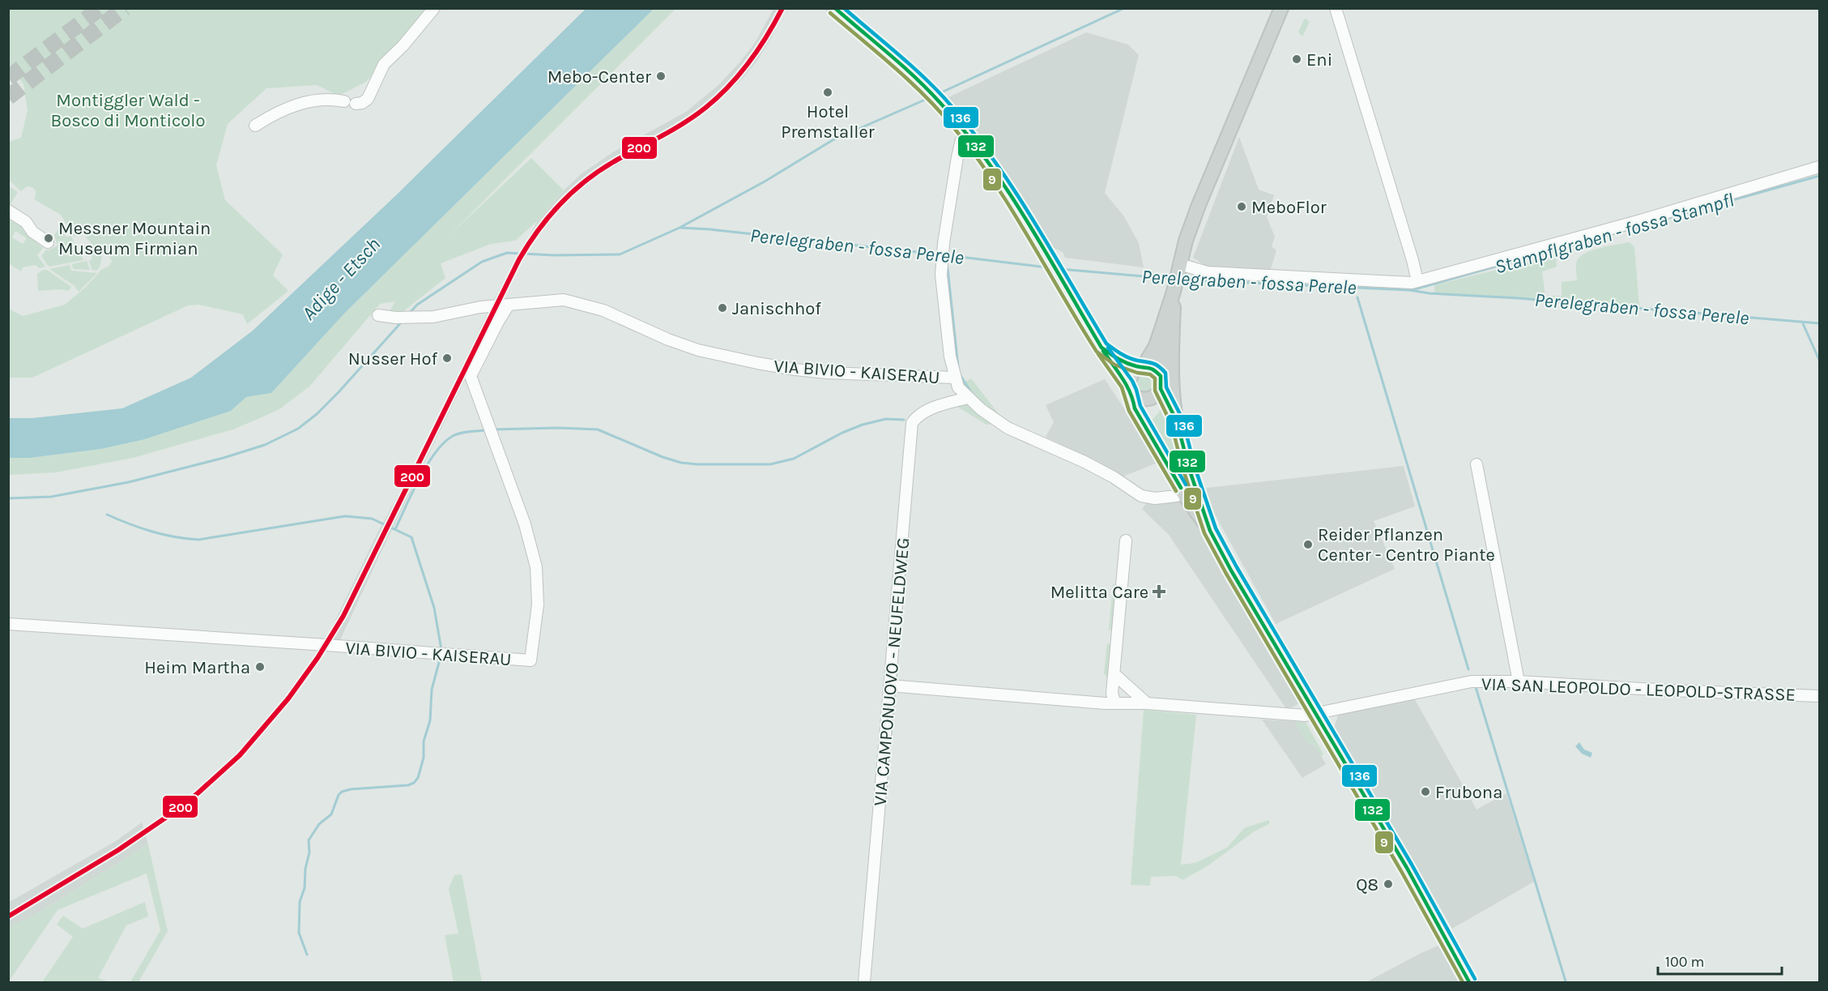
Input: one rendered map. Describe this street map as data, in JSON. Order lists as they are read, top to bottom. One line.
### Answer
{"streets":{"street":["VIA BIVIO - KAISERAU","VIA CAMPONUOVO - NEUFELDWEG","VIA SAN LEOPOLDO - LEOPOLD-STRASSE"]},"crossings":[["VIA CAMPONUOVO - NEUFELDWEG","VIA SAN LEOPOLDO - LEOPOLD-STRASSE"]],"water":["Stampflgraben - fossa Stampfl","Perelegraben - fossa Perele","Adige - Etsch"],"parks":["Montiggler Wald - Bosco di Monticolo"],"places":{"other":["Eni","Mebo-Center","Hotel Premstaller","MeboFlor","Messner Mountain Museum Firmian","Janischhof","Nusser Hof","Reider Pflanzen Center - Centro Piante","Heim Martha","Frubona","Q8"],"health":["Melitta Care"]},"lines":["transit line 200","transit line 132","transit line 136","transit line 9"],"scale_bar":"100 m"}
